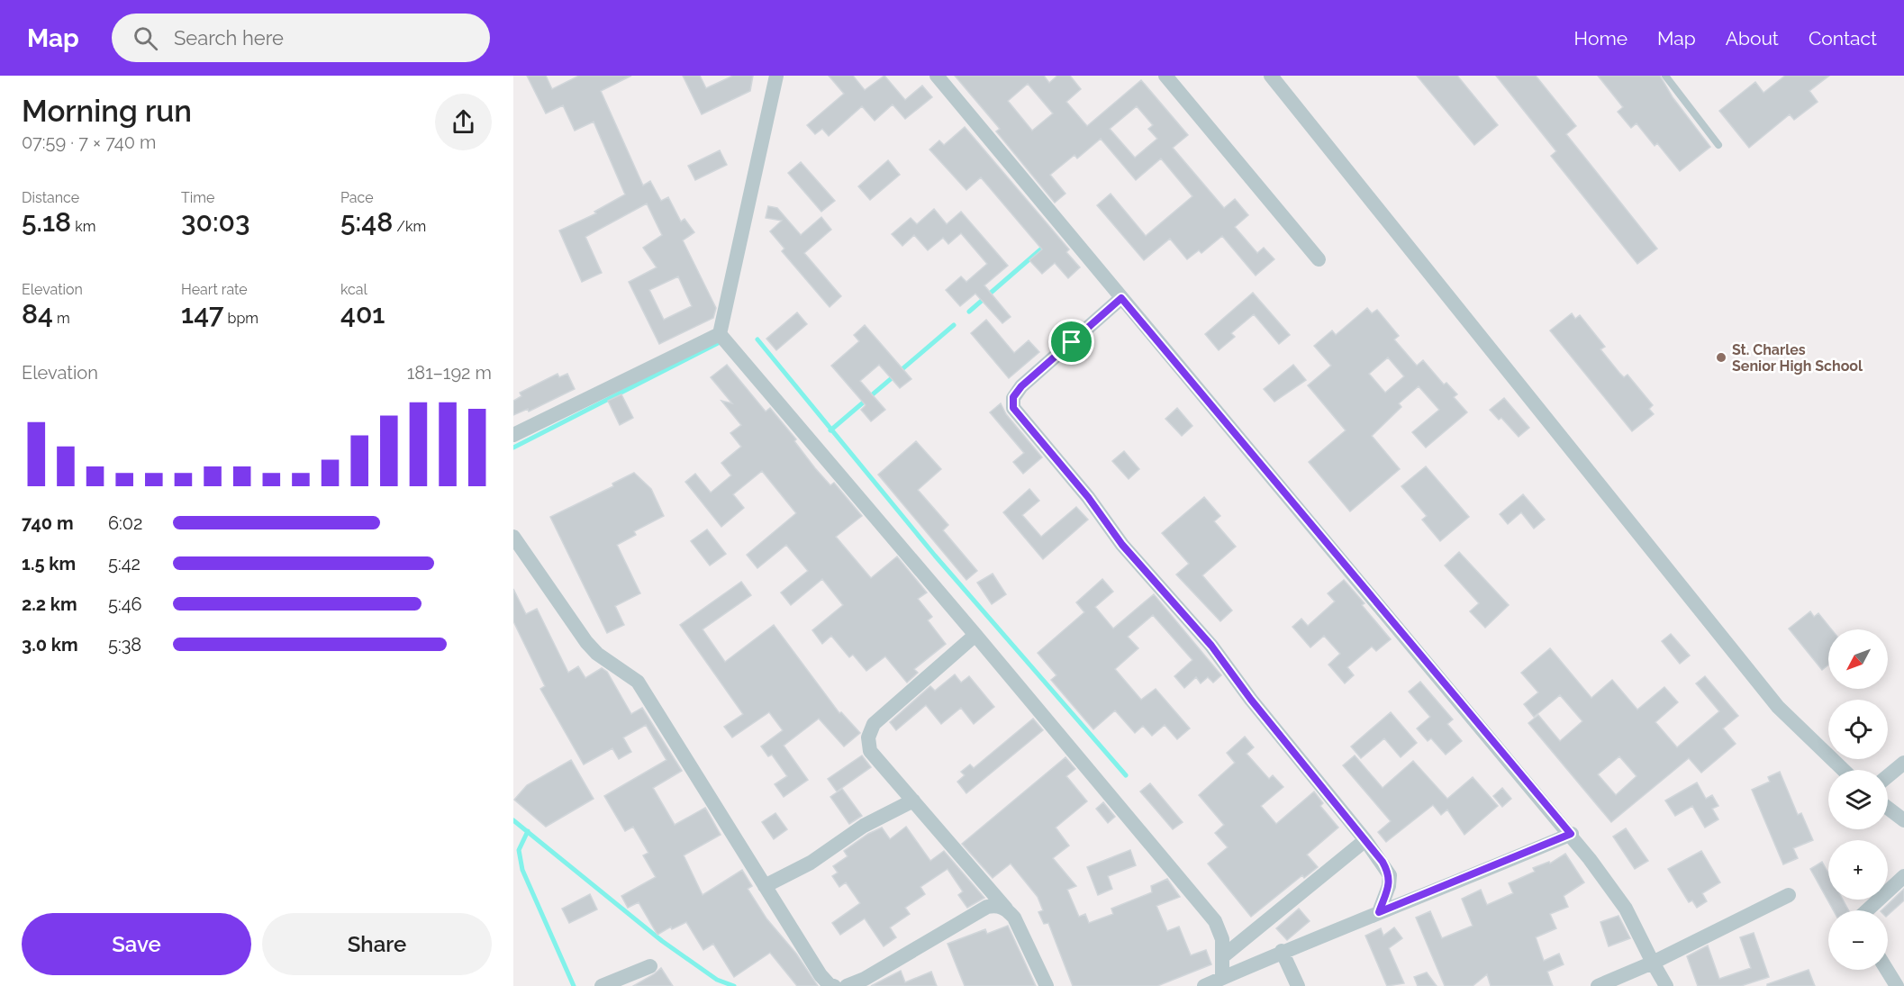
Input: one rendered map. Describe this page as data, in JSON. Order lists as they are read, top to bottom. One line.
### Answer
{"places":["St. Charles Senior High School"],"north":"bottom left","page":{"header":"Map","search":"Search here","nav":["Home","Map","About","Contact"],"heading":["Morning run","07:59 · 7 × 740 m"],"stats":[["Distance","5.18 km"],["Time","30:03"],["Pace","5:48 /km"],["Elevation","84 m"],["Heart rate","147 bpm"],["kcal","401"]],"chart":["Elevation","181–192 m"],"list":[{"name":"740 m","note":"6:02"},{"name":"1.5 km","note":"5:42"},{"name":"2.2 km","note":"5:46"},{"name":"3.0 km","note":"5:38"}],"map_buttons":["+","−"],"buttons":["Save","Share"]}}
